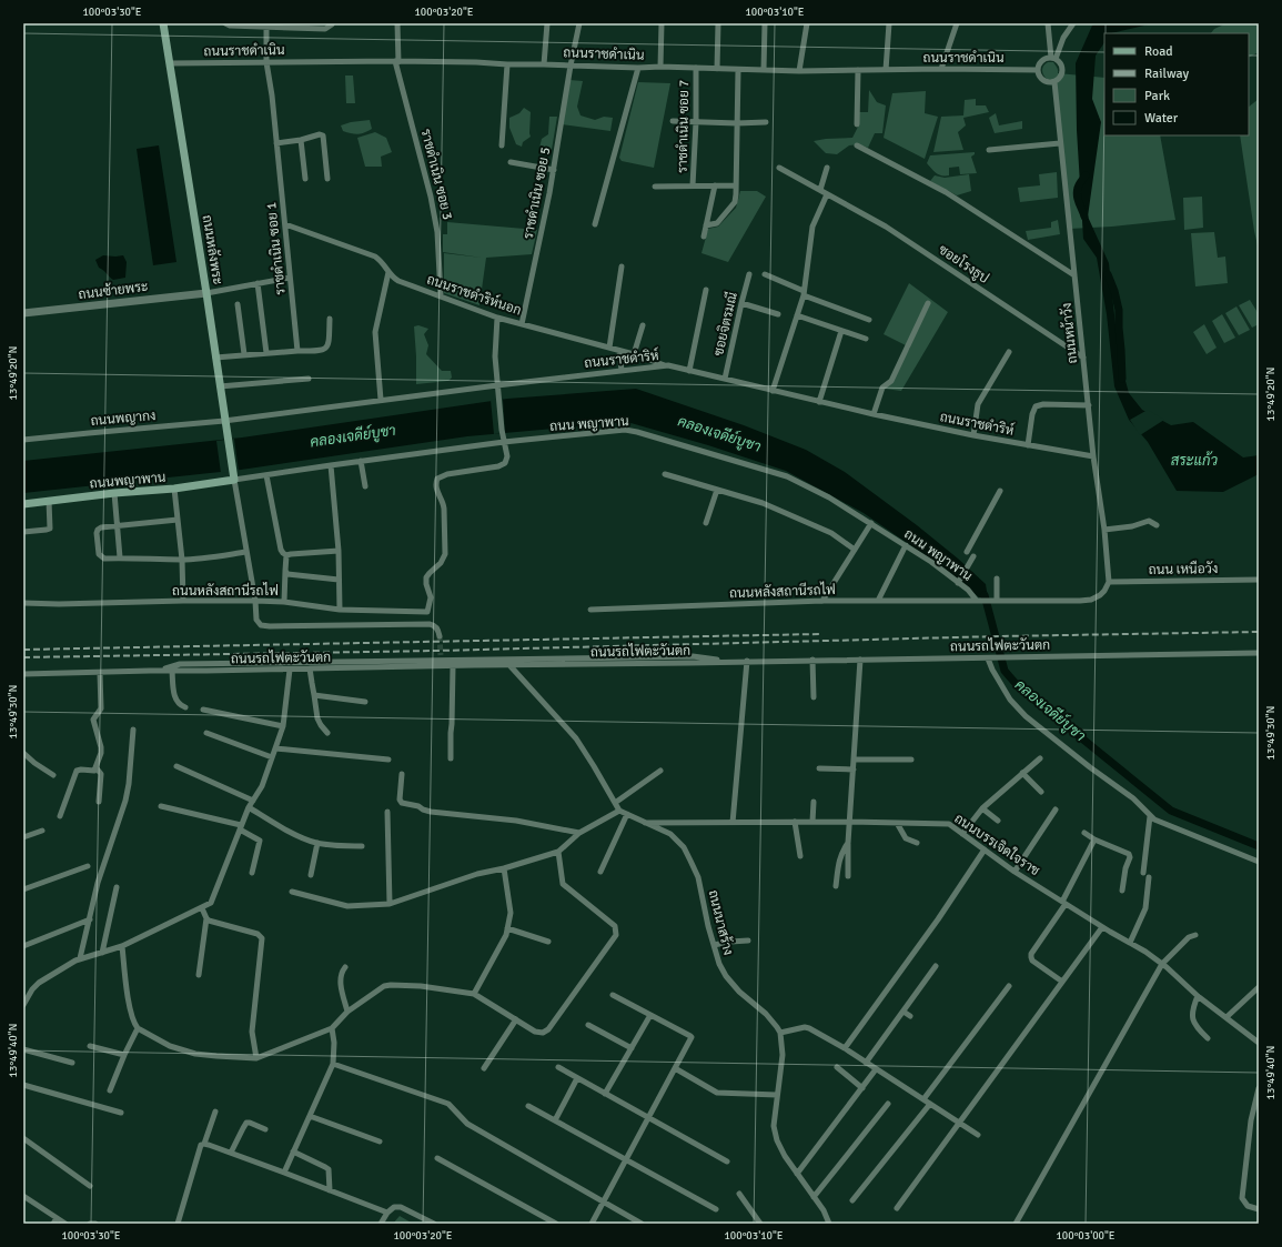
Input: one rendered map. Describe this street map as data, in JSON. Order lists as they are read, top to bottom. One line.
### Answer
{"streets":{"main road":["ถนนหลังพระ","ถนนพญาพาน"],"street":["ถนนราชดำเนิน","ราชดำเนิน ซอย 7","ราชดำเนิน ซอย 3","ราชดำเนิน ซอย 5","ราชดำเนิน ซอย 1","ซอยโรงธูป","ถนนซ้ายพระ","ถนนราชดำริห์นอก","ซอยจิตรมณี","ถนนหน้าวัง","ถนนราชดำริห์","ถนนพญากง","ถนน พญาพาน","ถนน เหนือวัง","ถนนหลังสถานีรถไฟ","ถนนรถไฟตะวันตก","ถนนบรรเจิดใจราช","ถนนนาสร้าง"]},"crossings":[["ถนนราชดำเนิน","ราชดำเนิน ซอย 7"],["ถนนราชดำเนิน","ราชดำเนิน ซอย 3"],["ถนนราชดำเนิน","ราชดำเนิน ซอย 5"],["ถนนราชดำเนิน","ราชดำเนิน ซอย 1"],["ถนนราชดำเนิน","ถนนหลังพระ"],["ถนนราชดำเนิน","ถนนหน้าวัง"],["ราชดำเนิน ซอย 3","ถนนราชดำริห์นอก"],["ราชดำเนิน ซอย 5","ถนนราชดำริห์นอก"],["ราชดำเนิน ซอย 1","ถนนราชดำริห์นอก"],["ถนนหลังพระ","ถนนซ้ายพระ"],["ถนนหลังพระ","ถนนราชดำริห์"],["ถนนหลังพระ","ถนนพญากง"],["ถนนหลังพระ","ถนน พญาพาน"],["ถนนหลังพระ","ถนนพญาพาน"],["ซอยโรงธูป","ถนนหน้าวัง"],["ถนนราชดำริห์นอก","ถนนราชดำริห์"],["ซอยจิตรมณี","ถนนราชดำริห์"],["ถนนหน้าวัง","ถนนราชดำริห์"],["ถนนหน้าวัง","ถนน เหนือวัง"],["ถนนราชดำริห์","ถนนพญากง"],["ถนน พญาพาน","ถนนพญาพาน"],["ถนน พญาพาน","ถนนหลังสถานีรถไฟ"],["ถนนบรรเจิดใจราช","ถนนนาสร้าง"]],"water":["คลองเจดีย์บูชา","สระแก้ว"],"legend":["Road","Railway","Park","Water"],"coordinates":["100°03'30\"E","100°03'20\"E","100°03'10\"E","13°49'20\"N","13°49'30\"N","13°49'40\"N","100°03'00\"E"]}
